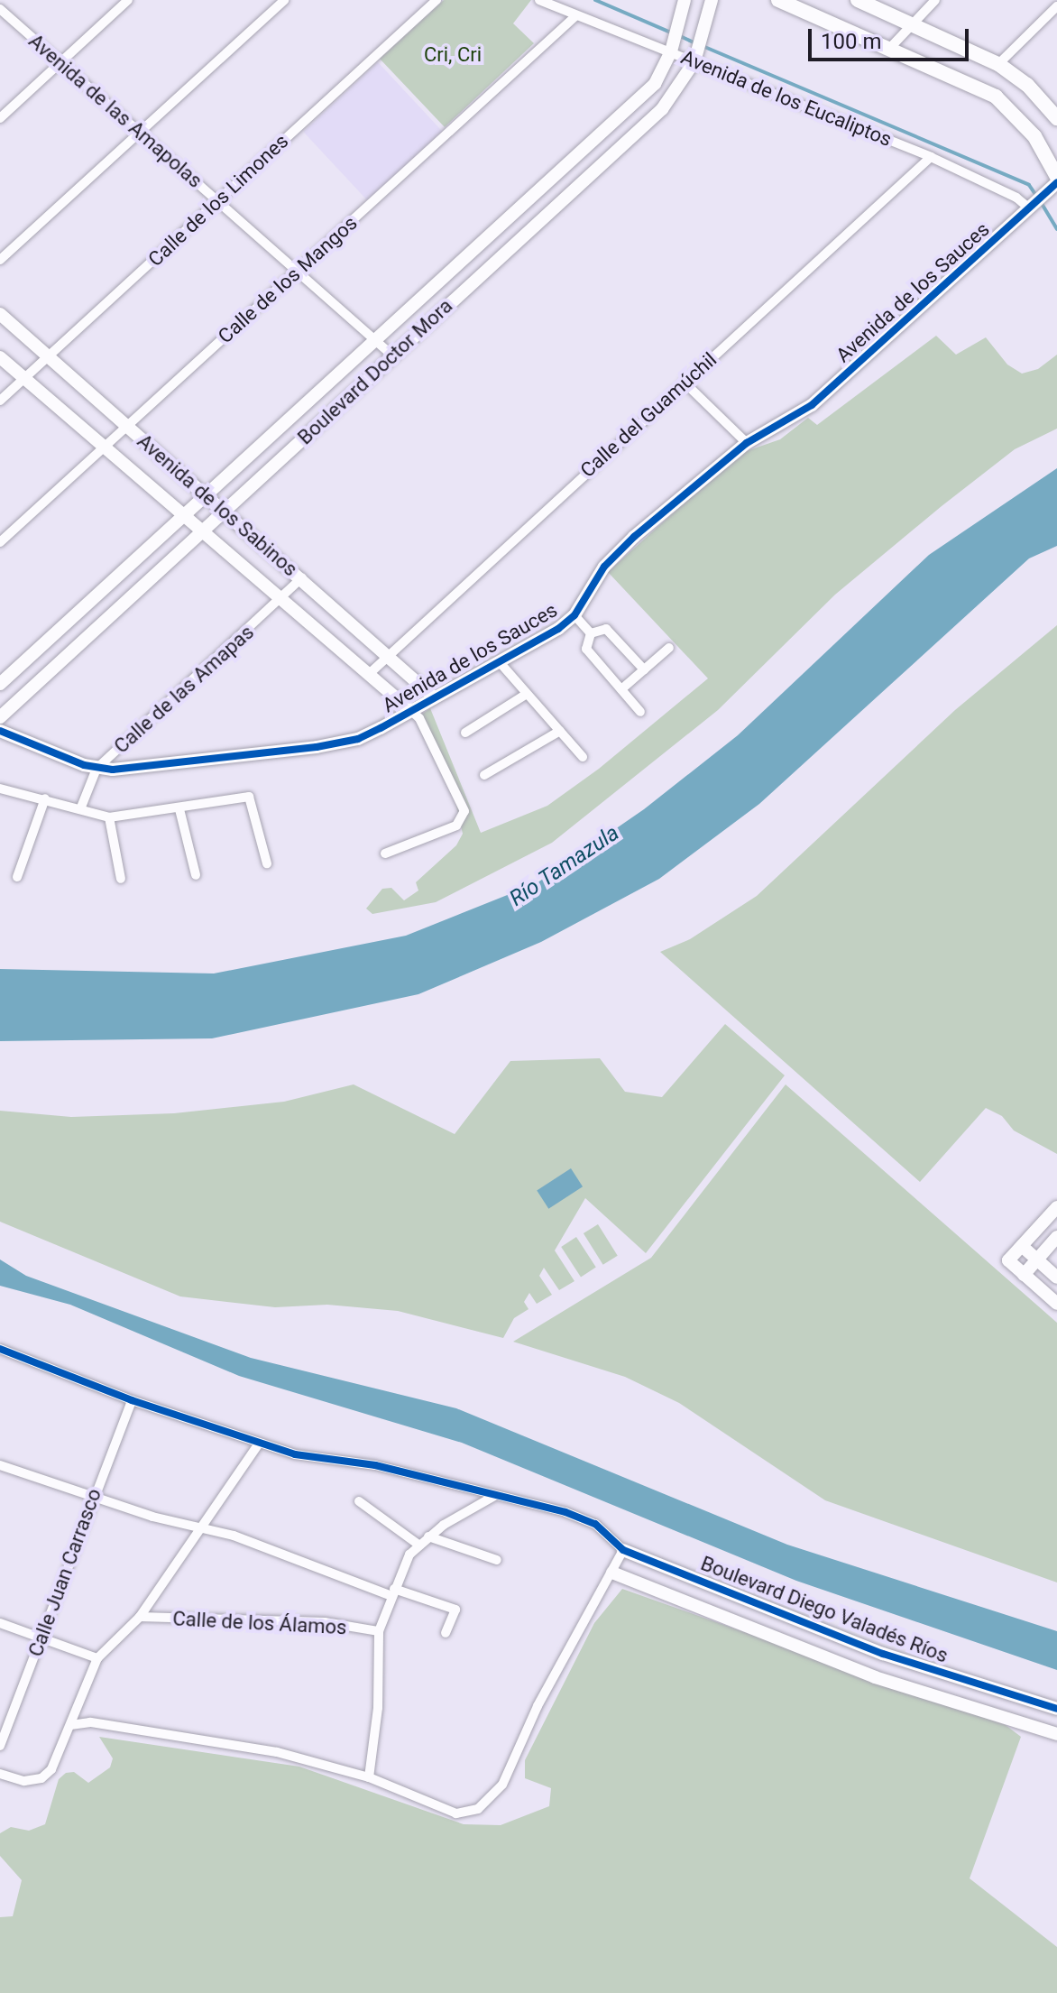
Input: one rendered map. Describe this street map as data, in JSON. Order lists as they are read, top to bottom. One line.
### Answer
{"streets":{"street":["Avenida de los Eucaliptos","Avenida de las Amapolas","Calle de los Limones","Calle de los Mangos","Avenida de los Sauces","Boulevard Doctor Mora","Calle del Guamúchil","Avenida de los Sabinos","Calle de las Amapas","Calle Juan Carrasco","Boulevard Diego Valadés Ríos","Calle de los Álamos"]},"crossings":[["Avenida de los Eucaliptos","Calle de los Mangos"],["Avenida de los Eucaliptos","Avenida de los Sauces"],["Avenida de los Eucaliptos","Boulevard Doctor Mora"],["Avenida de los Eucaliptos","Calle del Guamúchil"],["Avenida de las Amapolas","Calle de los Limones"],["Avenida de las Amapolas","Calle de los Mangos"],["Avenida de las Amapolas","Boulevard Doctor Mora"],["Calle de los Limones","Avenida de los Sabinos"],["Calle de los Mangos","Avenida de los Sabinos"],["Avenida de los Sauces","Avenida de los Sabinos"],["Avenida de los Sauces","Calle de las Amapas"],["Boulevard Doctor Mora","Avenida de los Sabinos"],["Calle del Guamúchil","Avenida de los Sabinos"],["Avenida de los Sabinos","Calle de las Amapas"]],"water":["Río Tamazula"],"parks":["Cri, Cri"],"scale_bar":"100 m"}
